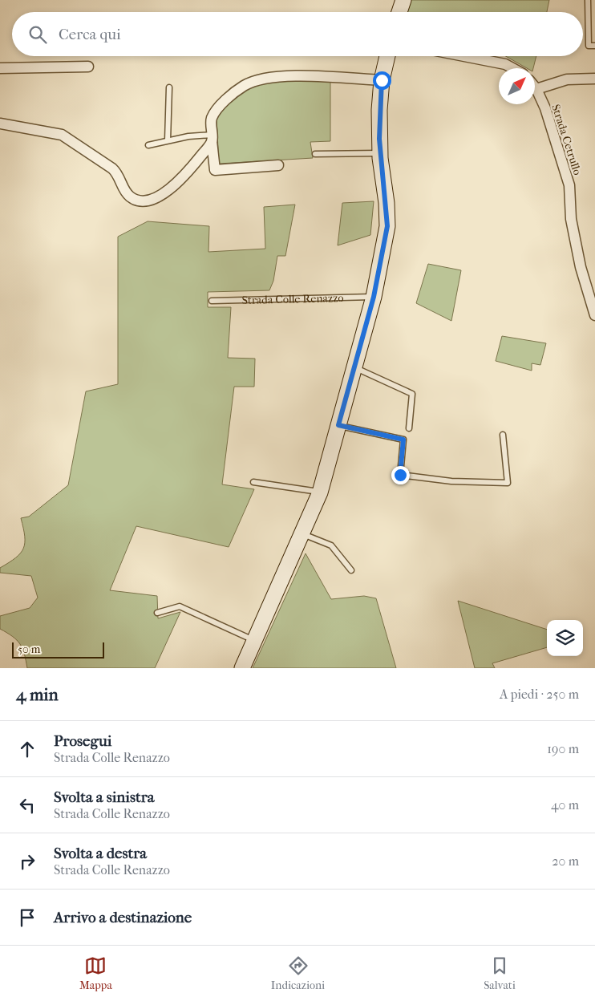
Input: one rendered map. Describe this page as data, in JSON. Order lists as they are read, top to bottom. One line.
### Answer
{"streets":{"street":["Strada Cetrullo"],"lane":["Strada Colle Renazzo"]},"scale_bar":"50 m","north":"top right","page":{"search":"Cerca qui","scale":"50 m","heading":["4 min","A piedi · 250 m"],"list":[["Prosegui","Strada Colle Renazzo","190 m"],["Svolta a sinistra","Strada Colle Renazzo","40 m"],["Svolta a destra","Strada Colle Renazzo","20 m"],"Arrivo a destinazione"],"nav":["Mappa","Indicazioni","Salvati"]}}
